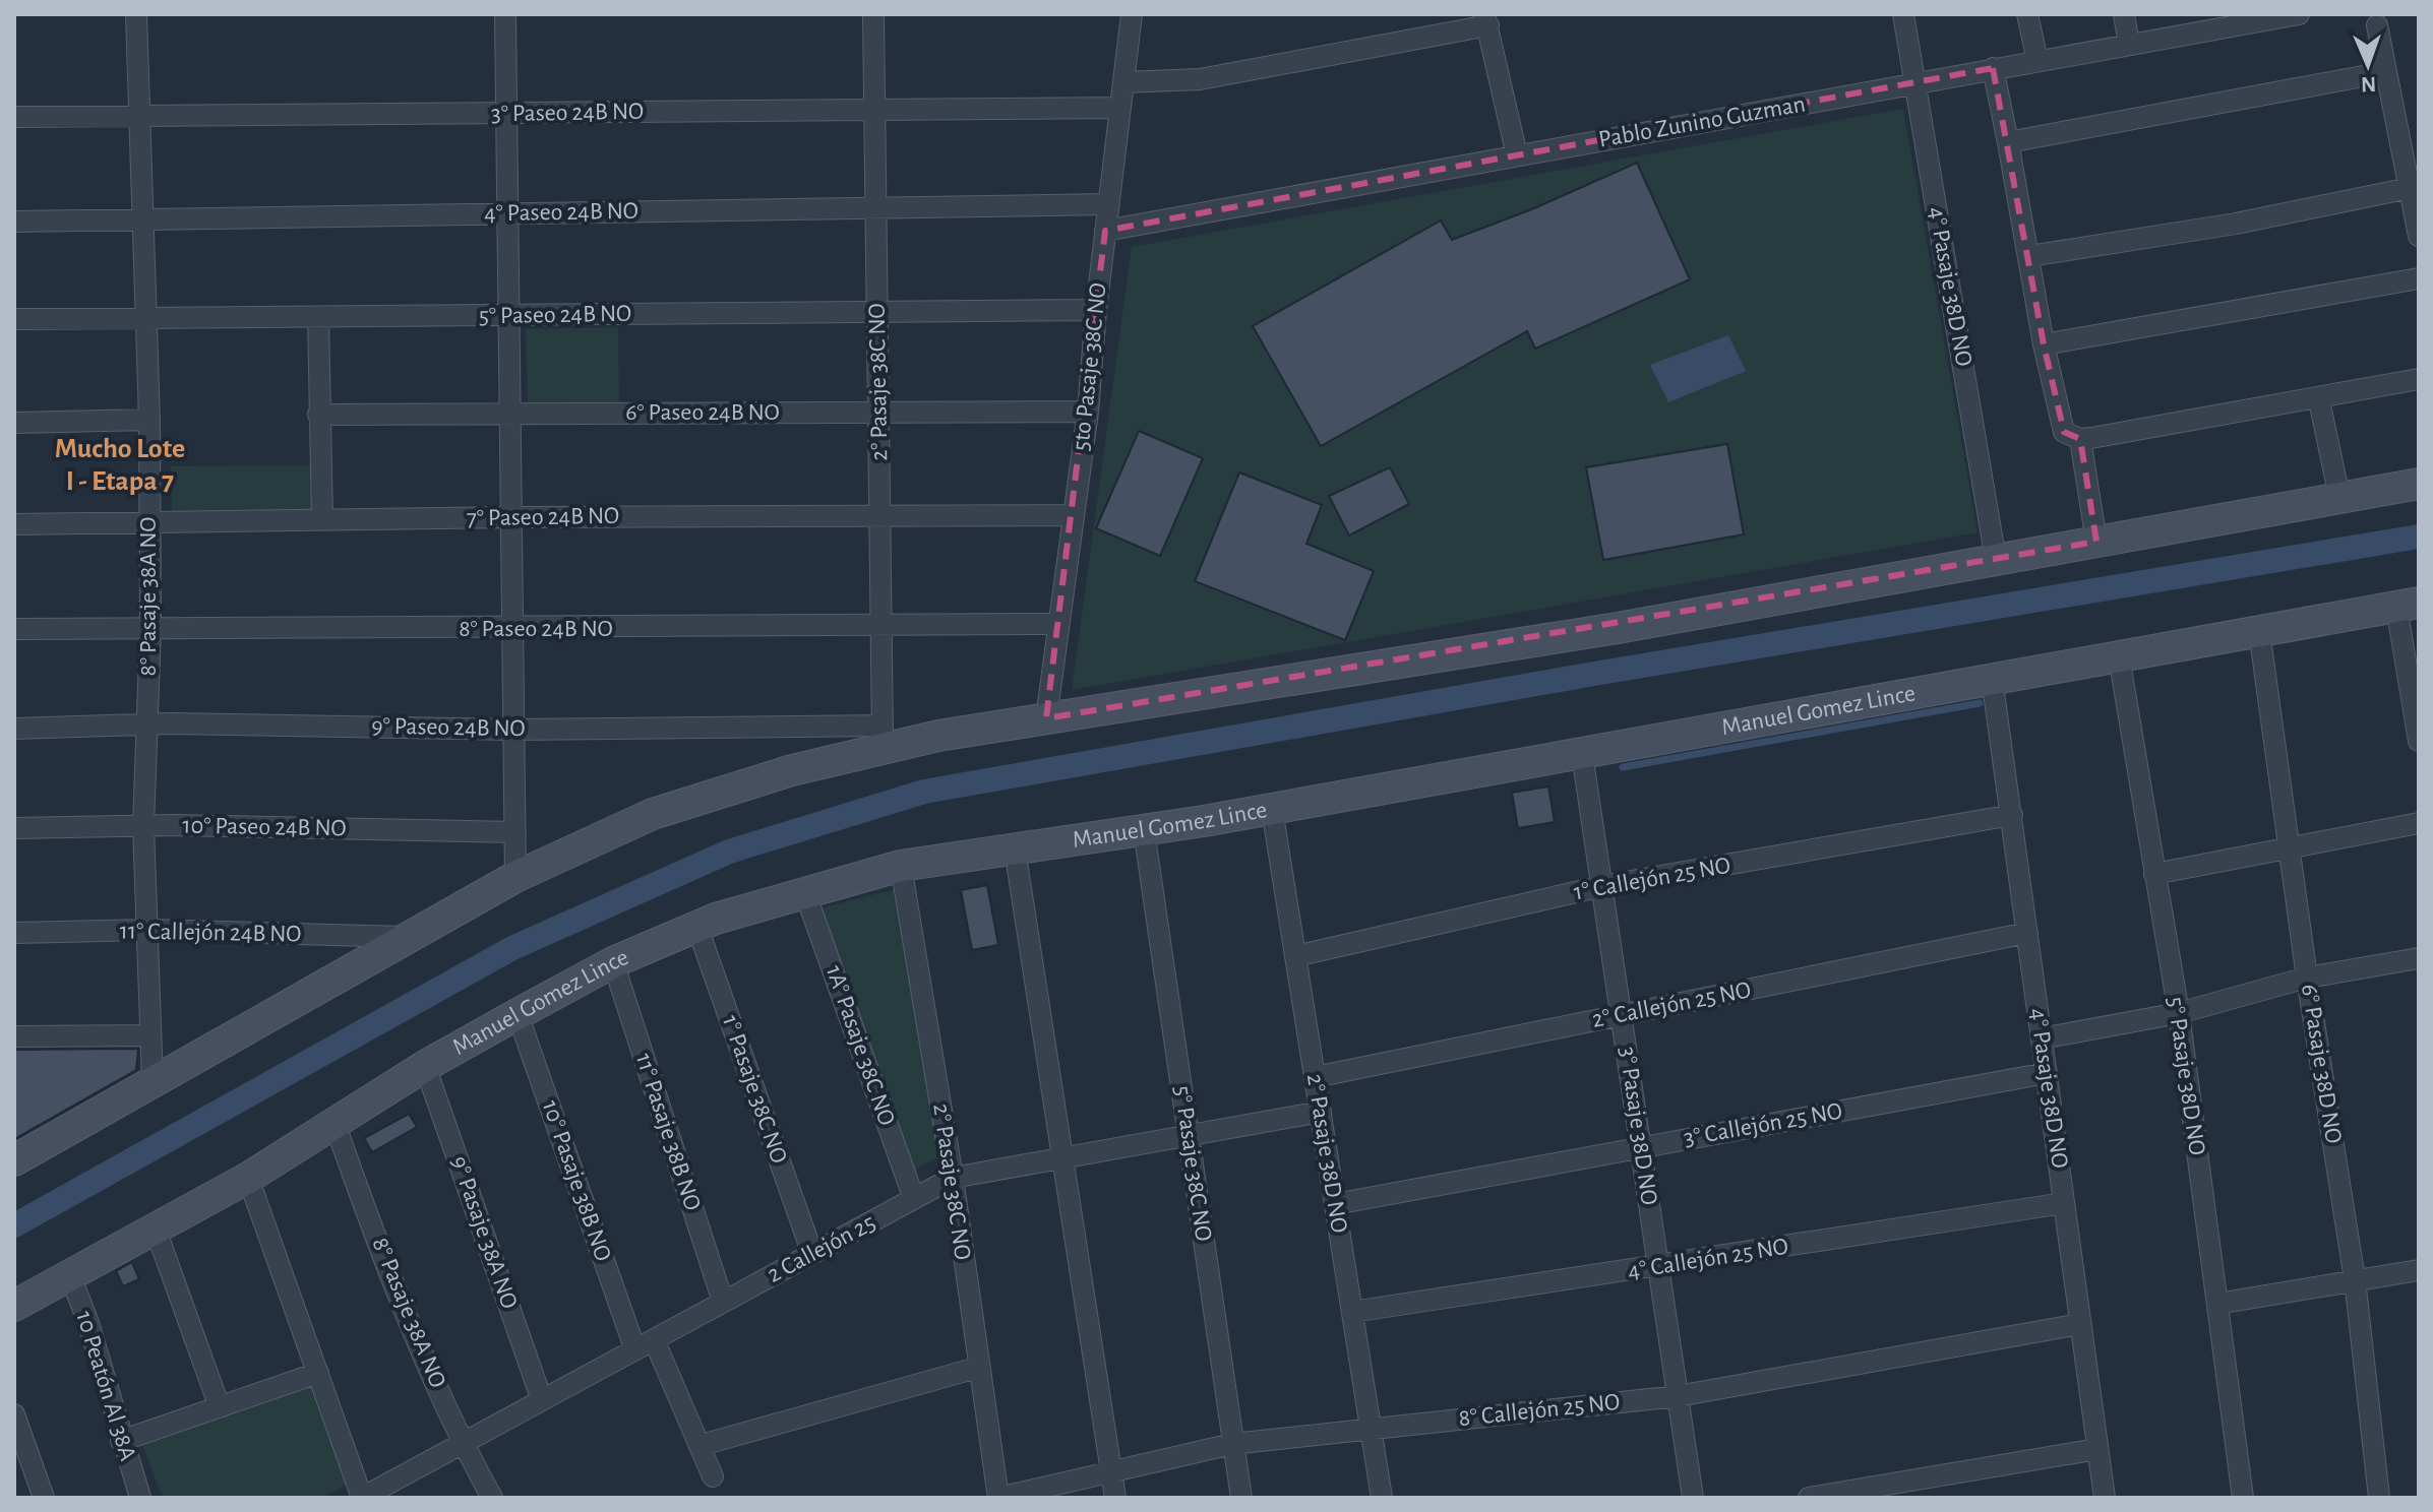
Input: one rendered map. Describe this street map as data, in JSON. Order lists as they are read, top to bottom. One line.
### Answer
{"streets":{"main road":["Manuel Gomez Lince"],"street":["3° Paseo 24B NO","Pablo Zunino Guzman","4° Paseo 24B NO","4° Pasaje 38D NO","5° Paseo 24B NO","5to Pasaje 38C NO","2° Pasaje 38C NO","6° Paseo 24B NO","7° Paseo 24B NO","8° Pasaje 38A NO","8° Paseo 24B NO","9° Paseo 24B NO","10° Paseo 24B NO","1° Callejón 25 NO","11° Callejón 24B NO","2° Callejón 25 NO","1A° Pasaje 38C NO","6° Pasaje 38D NO","5° Pasaje 38D NO","1° Pasaje 38C NO","3° Callejón 25 NO","3° Pasaje 38D NO","11° Pasaje 38B NO","2° Pasaje 38D NO","5° Pasaje 38C NO","10° Pasaje 38B NO","9° Pasaje 38A NO","2 Callejón 25","4° Callejón 25 NO","10 Peatón Al 38A","8° Callejón 25 NO"]},"crossings":[["3° Paseo 24B NO","5to Pasaje 38C NO"],["3° Paseo 24B NO","2° Pasaje 38C NO"],["3° Paseo 24B NO","8° Pasaje 38A NO"],["Pablo Zunino Guzman","4° Pasaje 38D NO"],["Pablo Zunino Guzman","5to Pasaje 38C NO"],["4° Paseo 24B NO","5to Pasaje 38C NO"],["4° Paseo 24B NO","2° Pasaje 38C NO"],["4° Paseo 24B NO","8° Pasaje 38A NO"],["4° Pasaje 38D NO","Manuel Gomez Lince"],["4° Pasaje 38D NO","1° Callejón 25 NO"],["4° Pasaje 38D NO","2° Callejón 25 NO"],["4° Pasaje 38D NO","3° Callejón 25 NO"],["4° Pasaje 38D NO","4° Callejón 25 NO"],["4° Pasaje 38D NO","8° Callejón 25 NO"],["5° Paseo 24B NO","5to Pasaje 38C NO"],["5° Paseo 24B NO","2° Pasaje 38C NO"],["5° Paseo 24B NO","8° Pasaje 38A NO"],["5to Pasaje 38C NO","6° Paseo 24B NO"],["5to Pasaje 38C NO","7° Paseo 24B NO"],["5to Pasaje 38C NO","8° Paseo 24B NO"],["2° Pasaje 38C NO","6° Paseo 24B NO"],["2° Pasaje 38C NO","7° Paseo 24B NO"],["2° Pasaje 38C NO","8° Paseo 24B NO"],["2° Pasaje 38C NO","Manuel Gomez Lince"],["2° Pasaje 38C NO","9° Paseo 24B NO"],["2° Pasaje 38C NO","2 Callejón 25"],["2° Pasaje 38C NO","8° Callejón 25 NO"],["7° Paseo 24B NO","8° Pasaje 38A NO"],["8° Pasaje 38A NO","8° Paseo 24B NO"],["8° Pasaje 38A NO","Manuel Gomez Lince"],["8° Pasaje 38A NO","9° Paseo 24B NO"],["8° Pasaje 38A NO","10° Paseo 24B NO"],["8° Pasaje 38A NO","11° Callejón 24B NO"],["8° Pasaje 38A NO","2 Callejón 25"],["Manuel Gomez Lince","1A° Pasaje 38C NO"],["Manuel Gomez Lince","6° Pasaje 38D NO"],["Manuel Gomez Lince","5° Pasaje 38D NO"],["Manuel Gomez Lince","1° Pasaje 38C NO"],["Manuel Gomez Lince","3° Pasaje 38D NO"],["Manuel Gomez Lince","11° Pasaje 38B NO"],["Manuel Gomez Lince","2° Pasaje 38D NO"],["Manuel Gomez Lince","5° Pasaje 38C NO"],["Manuel Gomez Lince","10° Pasaje 38B NO"],["Manuel Gomez Lince","9° Pasaje 38A NO"],["Manuel Gomez Lince","10 Peatón Al 38A"],["1° Callejón 25 NO","3° Pasaje 38D NO"],["1° Callejón 25 NO","2° Pasaje 38D NO"],["2° Callejón 25 NO","3° Pasaje 38D NO"],["2° Callejón 25 NO","2° Pasaje 38D NO"],["1A° Pasaje 38C NO","2 Callejón 25"],["1° Pasaje 38C NO","2 Callejón 25"],["3° Callejón 25 NO","3° Pasaje 38D NO"],["3° Callejón 25 NO","2° Pasaje 38D NO"],["3° Pasaje 38D NO","4° Callejón 25 NO"],["3° Pasaje 38D NO","8° Callejón 25 NO"],["11° Pasaje 38B NO","2 Callejón 25"],["2° Pasaje 38D NO","2 Callejón 25"],["2° Pasaje 38D NO","4° Callejón 25 NO"],["2° Pasaje 38D NO","8° Callejón 25 NO"],["5° Pasaje 38C NO","2 Callejón 25"],["5° Pasaje 38C NO","8° Callejón 25 NO"],["10° Pasaje 38B NO","2 Callejón 25"],["9° Pasaje 38A NO","2 Callejón 25"]],"districts":["Mucho Lote I - Etapa 7"],"north":"bottom"}
